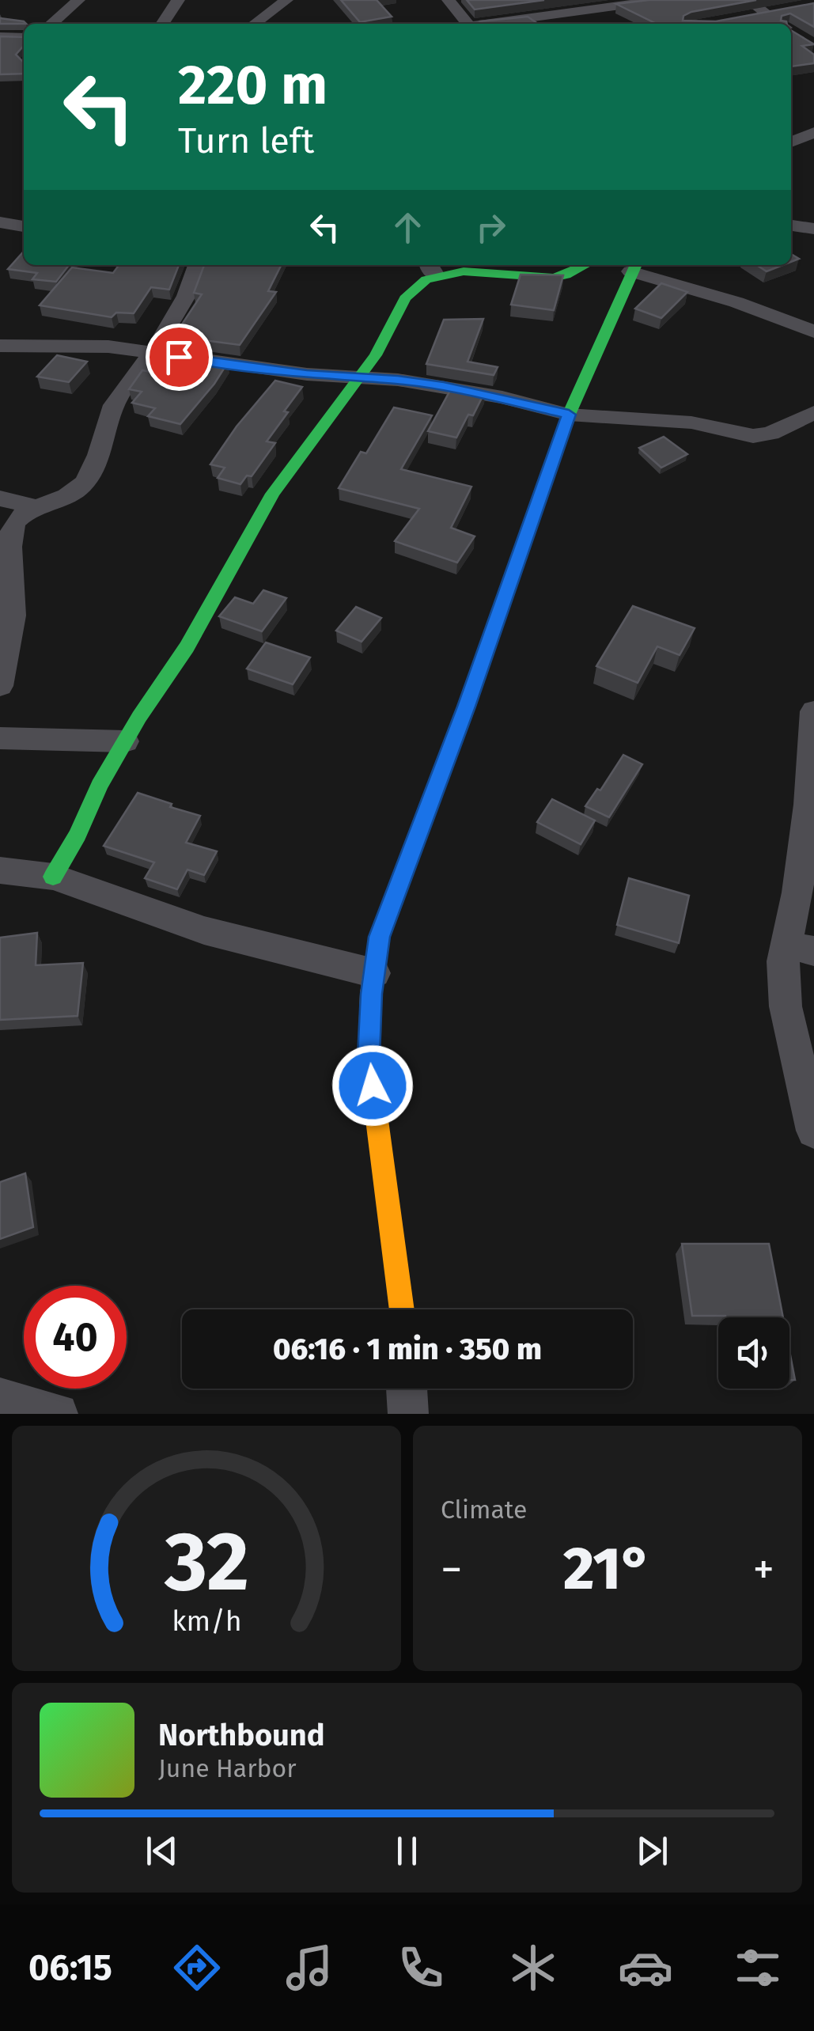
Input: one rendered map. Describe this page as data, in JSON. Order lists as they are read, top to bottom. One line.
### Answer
{"page":{"turn":["220 m","Turn left"],"limit":"40","trip":"06:16 · 1 min · 350 m","tile":"Climate","heat":["−","21°","+"],"song":["Northbound","June Harbor"],"tabs":"06:15","gauge":["32","km/h"]}}
